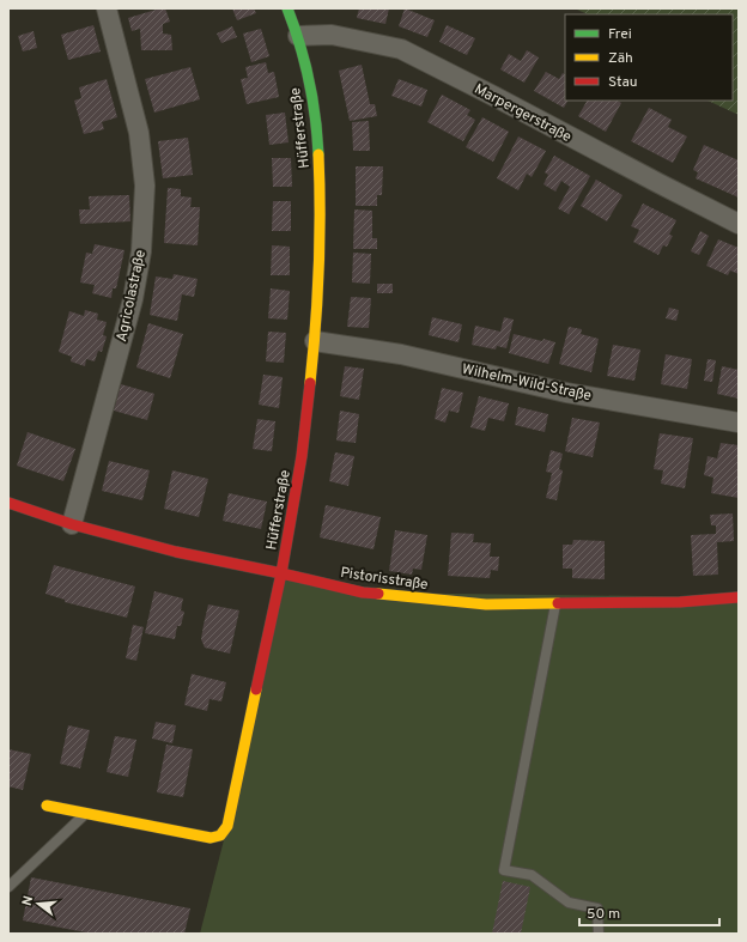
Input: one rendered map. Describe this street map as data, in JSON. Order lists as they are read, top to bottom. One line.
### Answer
{"streets":{"street":["Marpergerstraße","Hüfferstraße","Agricolastraße","Wilhelm-Wild-Straße","Pistorisstraße"]},"crossings":[["Marpergerstraße","Hüfferstraße"],["Hüfferstraße","Wilhelm-Wild-Straße"],["Hüfferstraße","Pistorisstraße"],["Agricolastraße","Pistorisstraße"]],"legend":["Frei","Zäh","Stau"],"scale_bar":"50 m","north":"left"}
